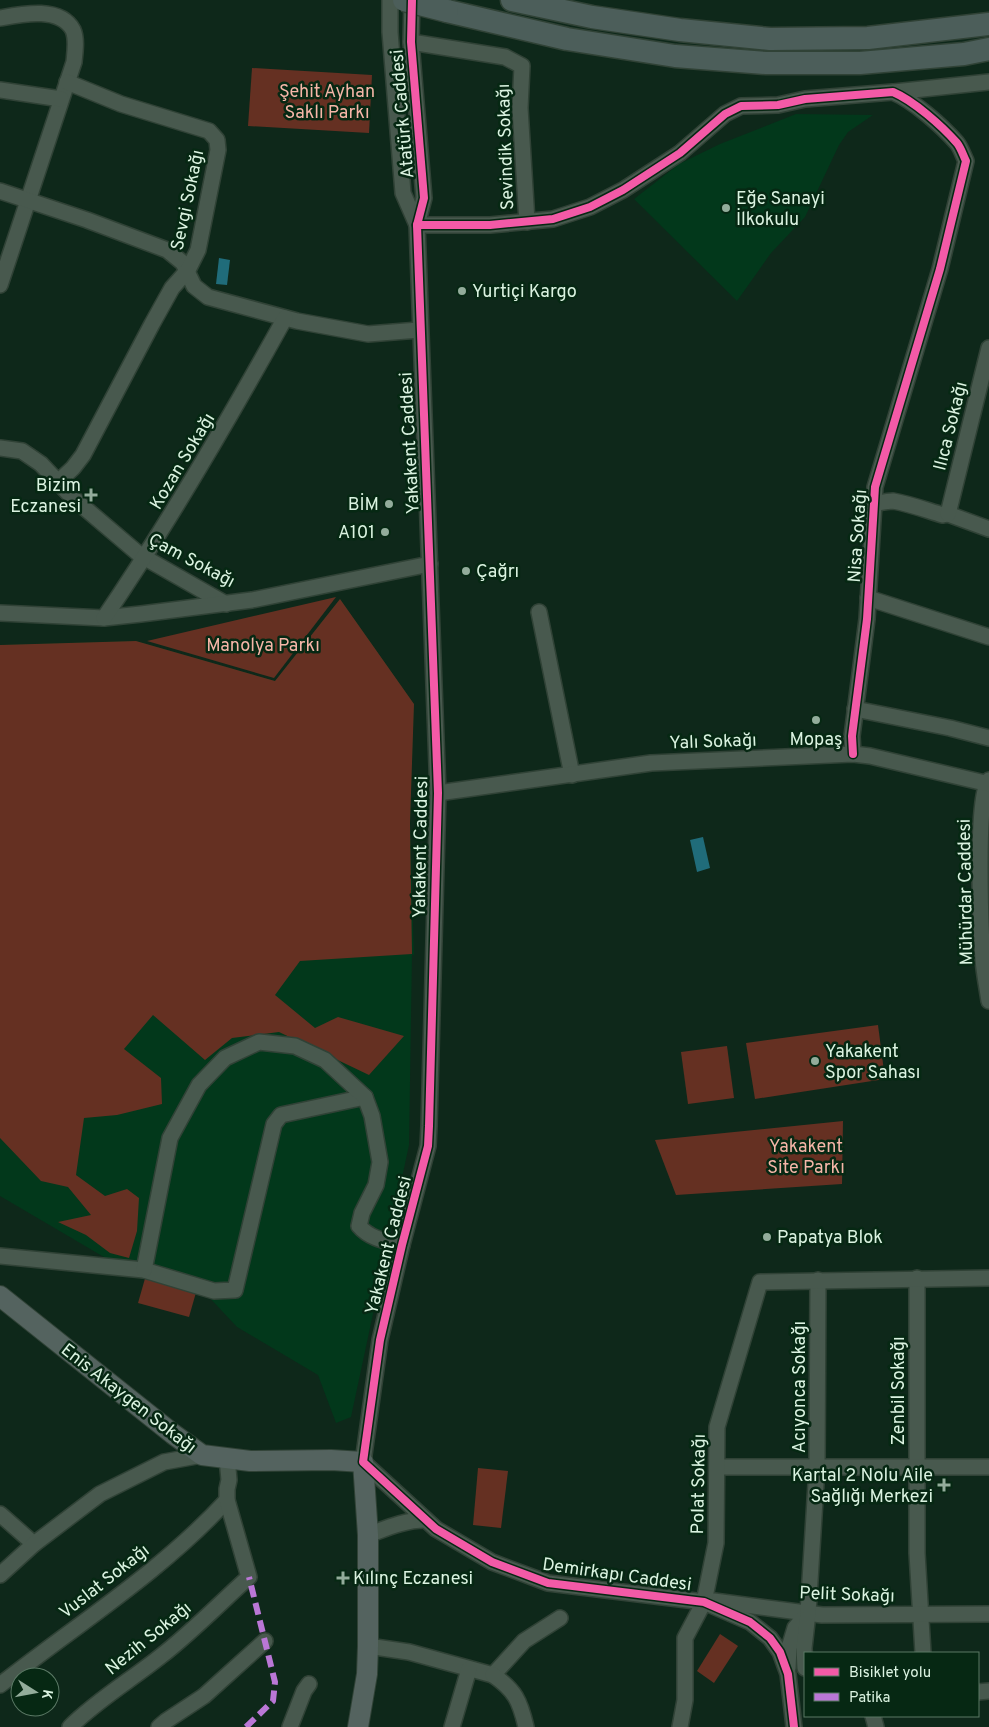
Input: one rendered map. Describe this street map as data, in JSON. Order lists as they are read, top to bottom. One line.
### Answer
{"streets":{"main road":["Yakakent Caddesi","Enis Akaygen Sokağı"],"street":["Atatürk Caddesi","Sevindik Sokağı","Sevgi Sokağı","Ilıca Sokağı","Kozan Sokağı","Nisa Sokağı","Çam Sokağı","Yalı Sokağı","Mühürdar Caddesi","Acıyonca Sokağı","Zenbil Sokağı","Polat Sokağı","Demirkapı Caddesi","Vuslat Sokağı","Pelit Sokağı","Nezih Sokağı"]},"crossings":[["Atatürk Caddesi","Sevindik Sokağı"],["Atatürk Caddesi","Yakakent Caddesi"],["Sevgi Sokağı","Çam Sokağı"],["Yakakent Caddesi","Çam Sokağı"],["Yakakent Caddesi","Yalı Sokağı"],["Yakakent Caddesi","Enis Akaygen Sokağı"],["Yakakent Caddesi","Demirkapı Caddesi"],["Kozan Sokağı","Çam Sokağı"],["Nisa Sokağı","Yalı Sokağı"],["Yalı Sokağı","Mühürdar Caddesi"],["Acıyonca Sokağı","Polat Sokağı"],["Acıyonca Sokağı","Pelit Sokağı"],["Zenbil Sokağı","Pelit Sokağı"],["Enis Akaygen Sokağı","Demirkapı Caddesi"],["Polat Sokağı","Demirkapı Caddesi"],["Polat Sokağı","Pelit Sokağı"],["Demirkapı Caddesi","Pelit Sokağı"],["Vuslat Sokağı","Nezih Sokağı"]],"parks":["Şehit Ayhan Saklı Parkı","Manolya Parkı","Yakakent Site Parkı"],"places":{"other":["Eğe Sanayi İlkokulu","Yurtiçi Kargo","BİM","A101","Çağrı","Mopaş","Yakakent Spor Sahası","Papatya Blok"],"health":["Bizim Eczanesi","Kartal 2 Nolu Aile Sağlığı Merkezi","Kılınç Eczanesi"]},"legend":["Bisiklet yolu","Patika"],"north":"right"}
